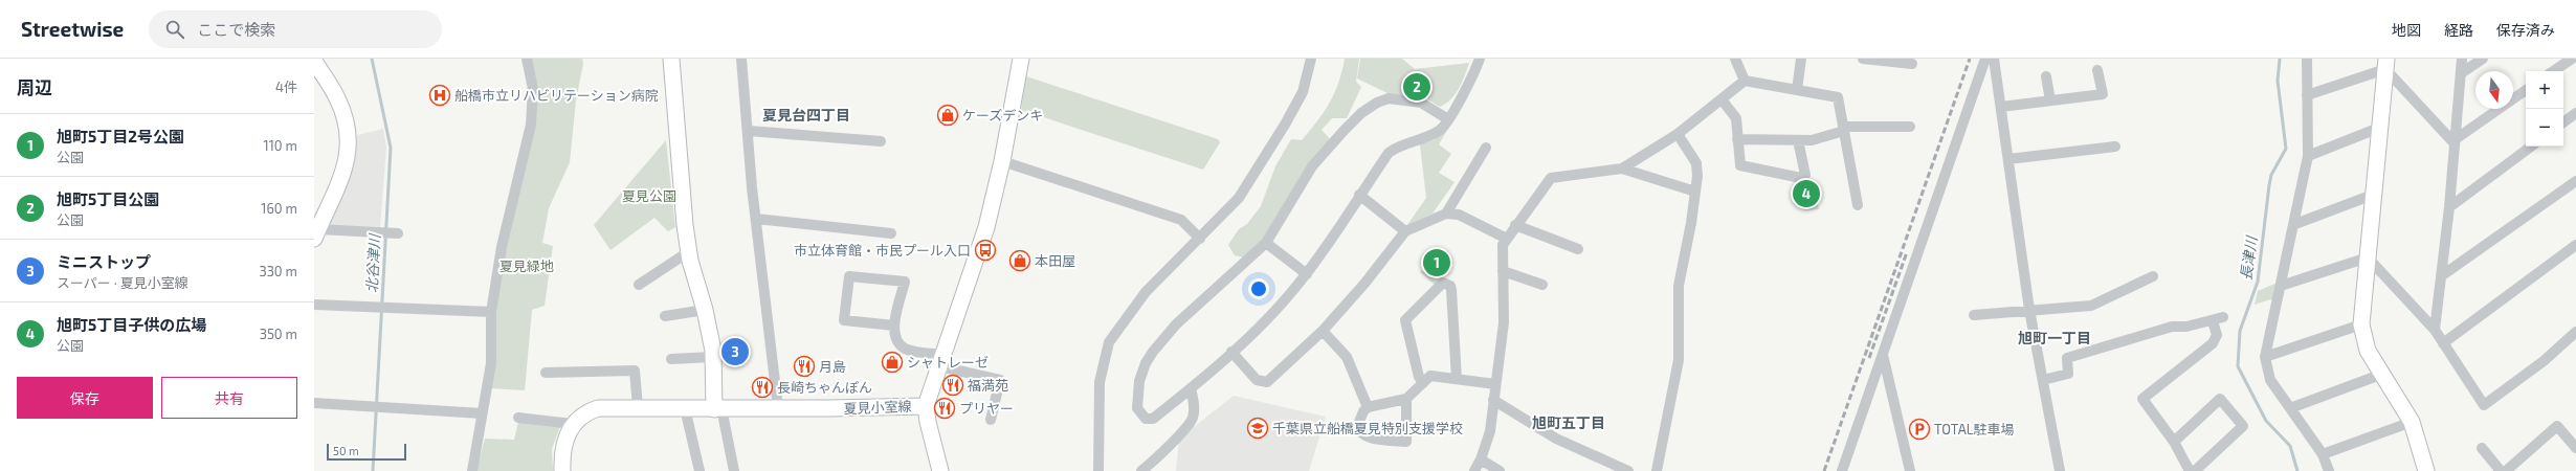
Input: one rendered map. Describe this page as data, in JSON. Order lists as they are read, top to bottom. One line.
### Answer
{"streets":{"street":["夏見小室線"]},"districts":["夏見台四丁目","旭町一丁目","旭町五丁目"],"water":["長津川","北谷津川"],"parks":["夏見公園","夏見緑地"],"places":{"hospital":["船橋市立リハビリテーション病院"],"shop":["ケーズデンキ","本田屋","シャトレーゼ"],"bus stop":["市立体育館・市民プール入口"],"restaurant":["月島","福満苑","長崎ちゃんぽん","プリヤー"],"school or university":["千葉県立船橋夏見特別支援学校"],"parking":["TOTAL駐車場"]},"scale_bar":"50 m","north":"bottom","page":{"header":"Streetwise","search":"ここで検索","nav":["地図","経路","保存済み"],"heading":["周辺","4件"],"map_buttons":["+","−"],"pins":["2","4","1","3"],"list":[{"mark":"1","name":"旭町5丁目2号公園","note":"公園","value":"110 m"},{"mark":"2","name":"旭町5丁目公園","note":"公園","value":"160 m"},{"mark":"3","name":"ミニストップ","note":"スーパー · 夏見小室線","value":"330 m"},{"mark":"4","name":"旭町5丁目子供の広場","note":"公園","value":"350 m"}],"buttons":["保存","共有"],"scale":"50 m"}}
